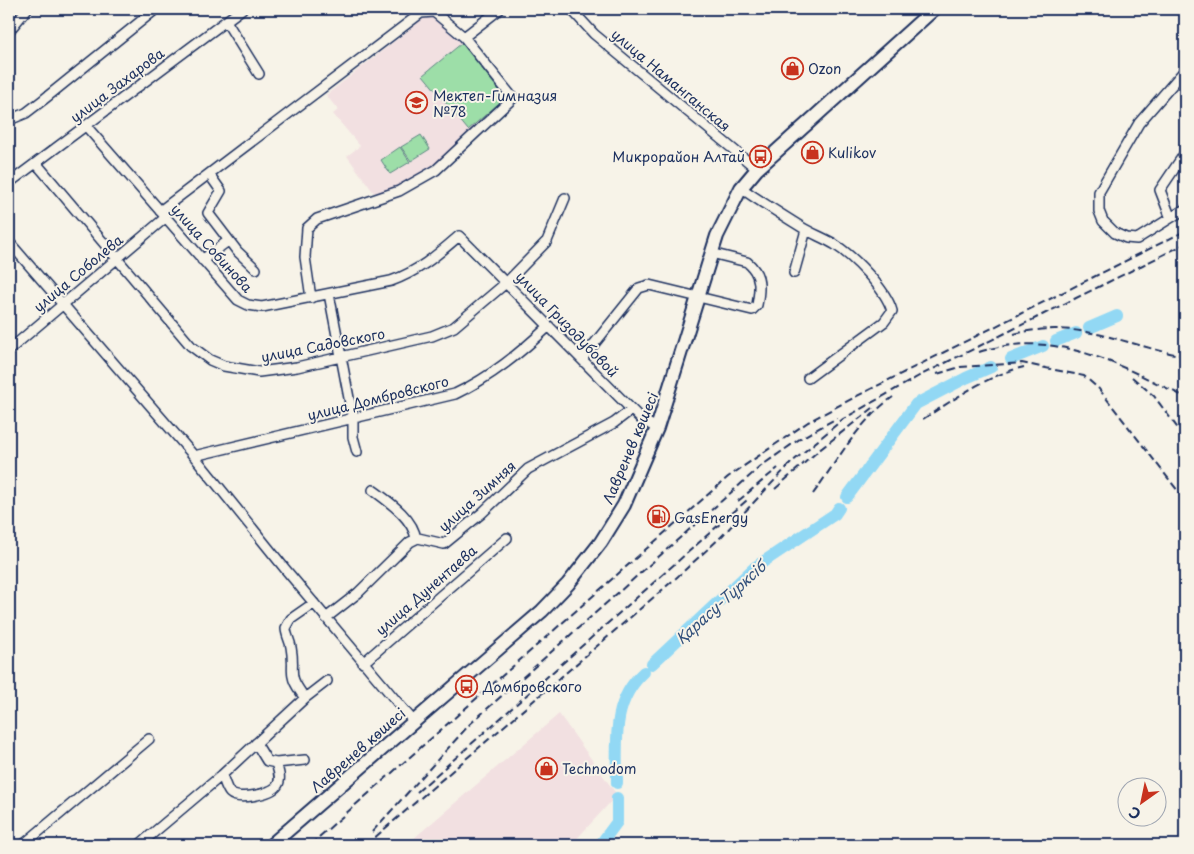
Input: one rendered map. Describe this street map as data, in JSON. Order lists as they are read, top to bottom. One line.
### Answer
{"streets":{"main road":["Лавренев көшесі"],"street":["улица Наманганская","улица Захарова","улица Собинова","улица Соболева","улица Гризодубовой","улица Садовского","улица Домбровского","улица Зимняя","улица Дунентаева"]},"crossings":[["улица Наманганская","Лавренев көшесі"],["улица Захарова","улица Собинова"],["улица Захарова","улица Садовского"],["улица Собинова","улица Соболева"],["улица Собинова","улица Гризодубовой"],["улица Соболева","улица Садовского"],["улица Гризодубовой","улица Садовского"],["улица Гризодубовой","улица Домбровского"],["улица Гризодубовой","Лавренев көшесі"],["улица Гризодубовой","улица Зимняя"]],"water":["Қарасу-Түрксіб"],"places":{"shop":["Ozon","Kulikov","Technodom"],"school or university":["Мектеп-Гимназия №78"],"bus stop":["Микрорайон Алтай","Домбровского"],"fuel station":["GasEnergy"]},"north":"bottom left"}
